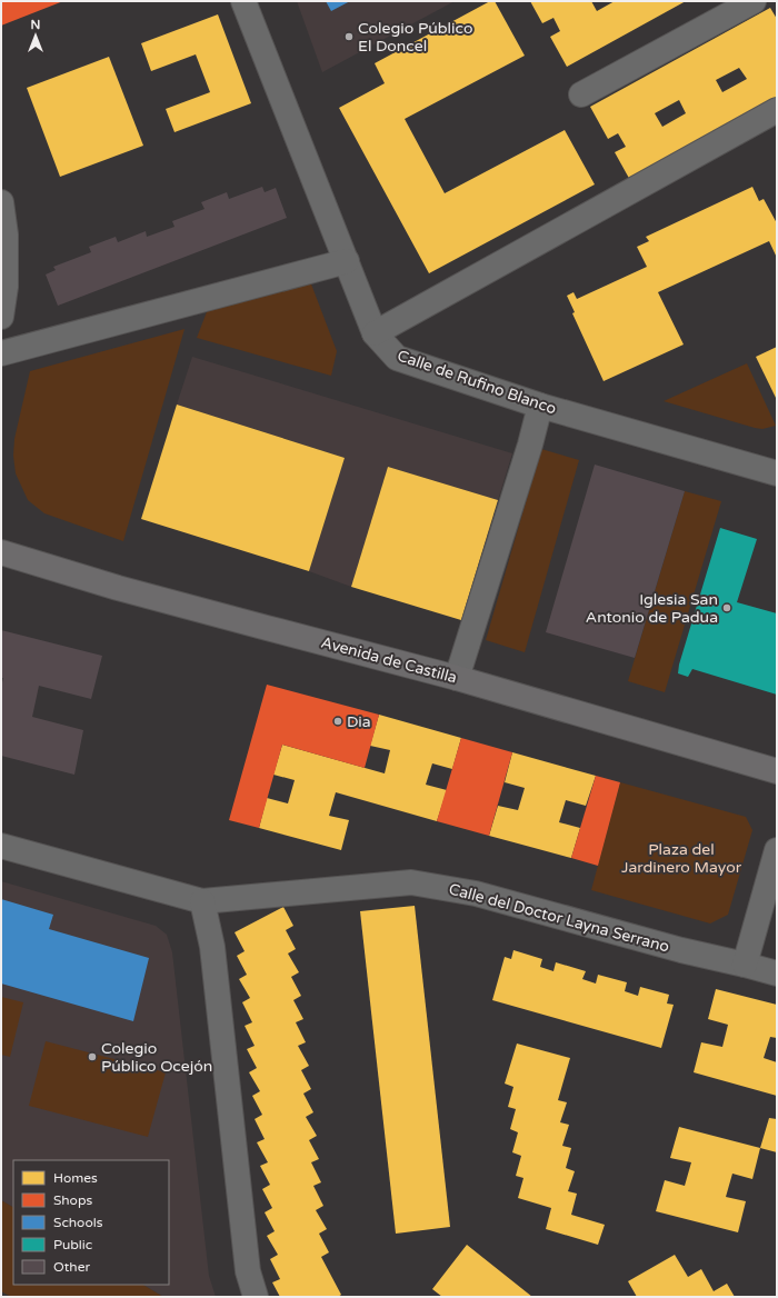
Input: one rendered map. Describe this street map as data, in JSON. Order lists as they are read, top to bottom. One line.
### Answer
{"streets":{"street":["Calle de Rufino Blanco","Avenida de Castilla","Calle del Doctor Layna Serrano"]},"parks":["Plaza del Jardinero Mayor"],"places":["Colegio Público El Doncel","Iglesia San Antonio de Padua","Dia","Colegio Público Ocejón"],"legend":["Homes","Shops","Schools","Public","Other"],"north":"top"}
